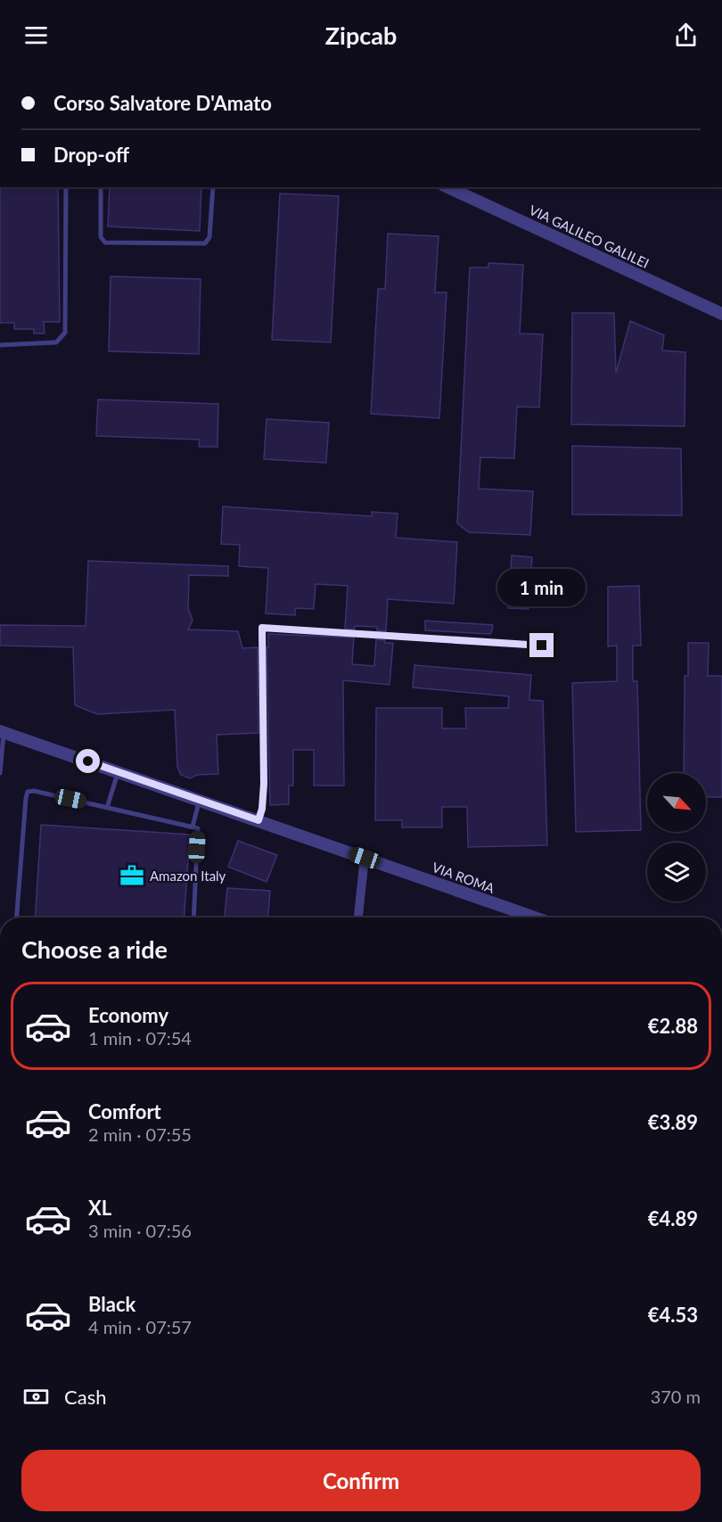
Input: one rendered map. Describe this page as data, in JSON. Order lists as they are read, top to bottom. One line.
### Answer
{"streets":{"street":["VIA GALILEO GALILEI","VIA ROMA"]},"places":{"office":["Amazon Italy"]},"north":"bottom right","page":{"header":"Zipcab","banner":["Corso Salvatore D'Amato","Drop-off"],"bubble":"1 min","heading":"Choose a ride","list":[{"name":"Economy","note":"1 min · 07:54","value":"€2.88"},{"name":"Comfort","note":"2 min · 07:55","value":"€3.89"},{"name":"XL","note":"3 min · 07:56","value":"€4.89"},{"name":"Black","note":"4 min · 07:57","value":"€4.53"}],"pay":["Cash","370 m"],"buttons":"Confirm"}}
